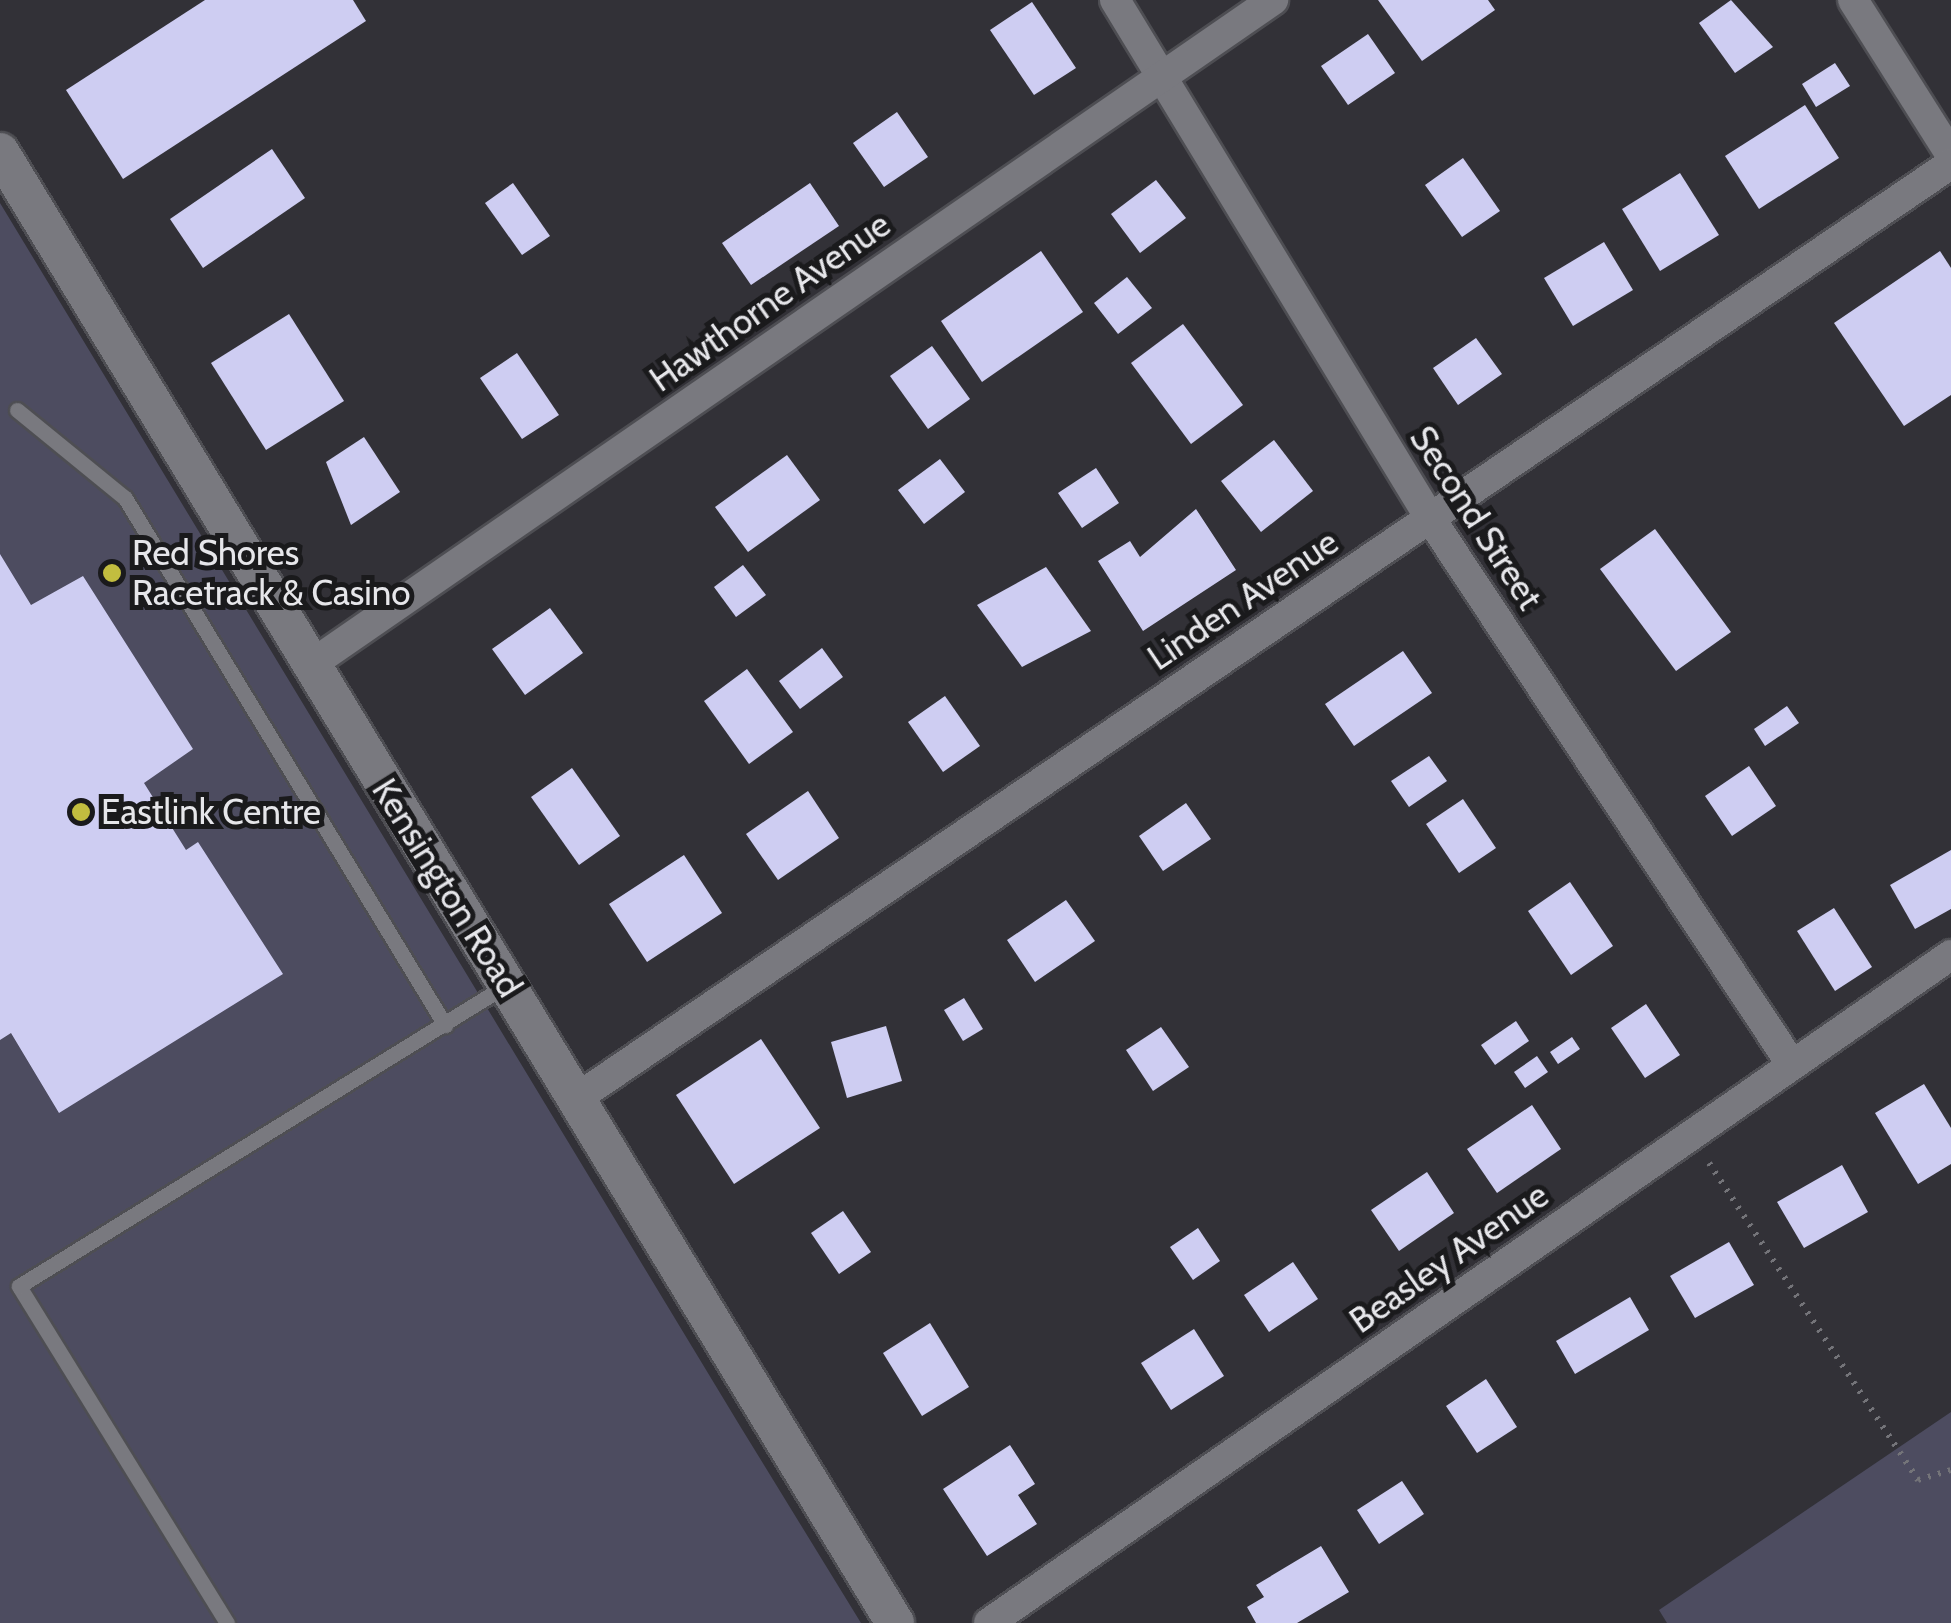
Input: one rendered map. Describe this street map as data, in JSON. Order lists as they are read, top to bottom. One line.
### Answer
{"streets":{"street":["Hawthorne Avenue","Second Street","Linden Avenue","Kensington Road","Beasley Avenue"]},"crossings":[["Hawthorne Avenue","Second Street"],["Hawthorne Avenue","Kensington Road"],["Second Street","Linden Avenue"],["Second Street","Beasley Avenue"],["Linden Avenue","Kensington Road"]],"places":["Red Shores Racetrack & Casino","Eastlink Centre"]}
